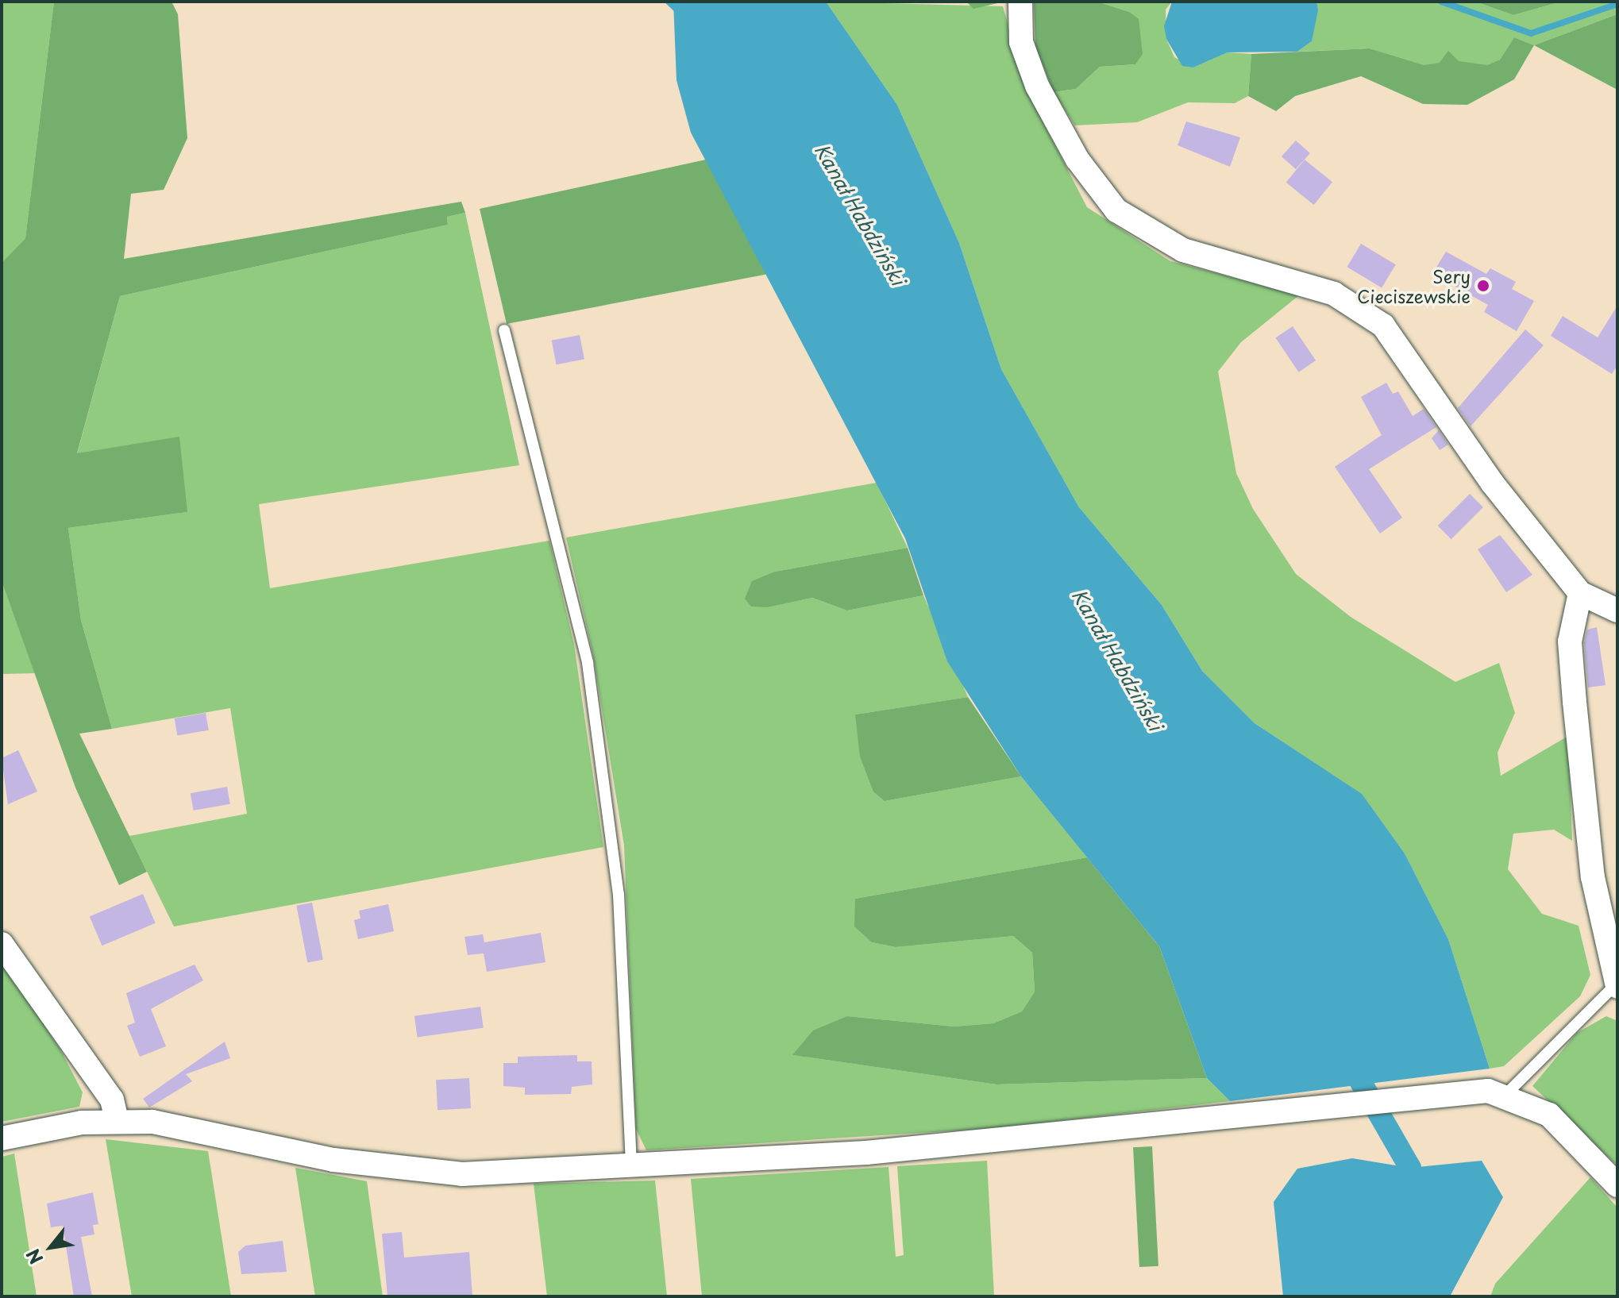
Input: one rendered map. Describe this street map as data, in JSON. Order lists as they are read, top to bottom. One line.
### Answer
{"water":["Kanał Habdziński"],"places":["Sery Cieciszewskie"],"north":"bottom left"}
